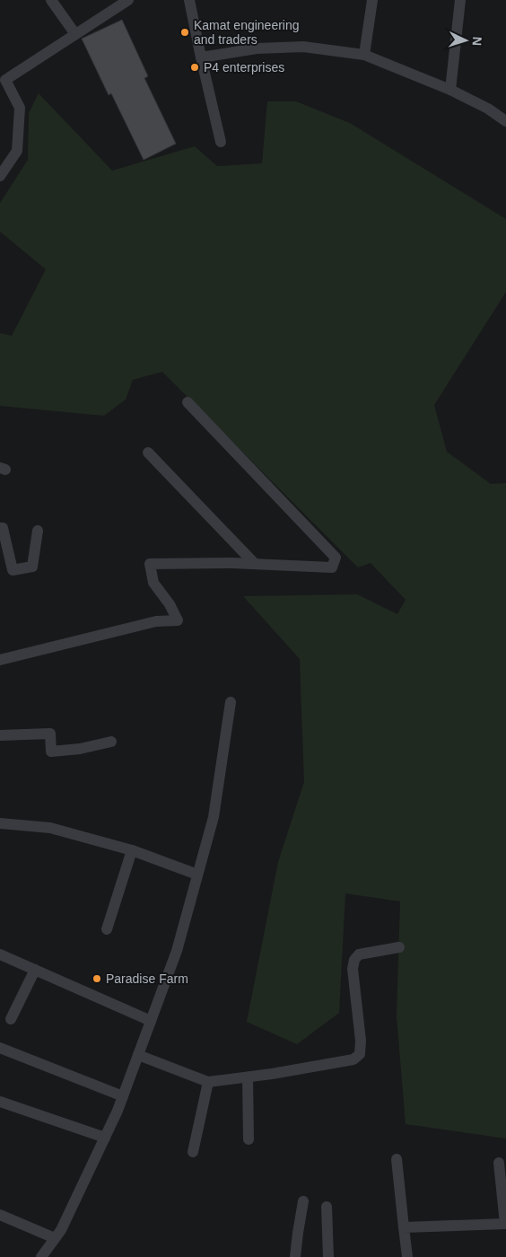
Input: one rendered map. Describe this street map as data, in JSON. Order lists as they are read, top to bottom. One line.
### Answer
{"places":["Kamat engineering and traders","P4 enterprises","Paradise Farm"],"north":"right"}
